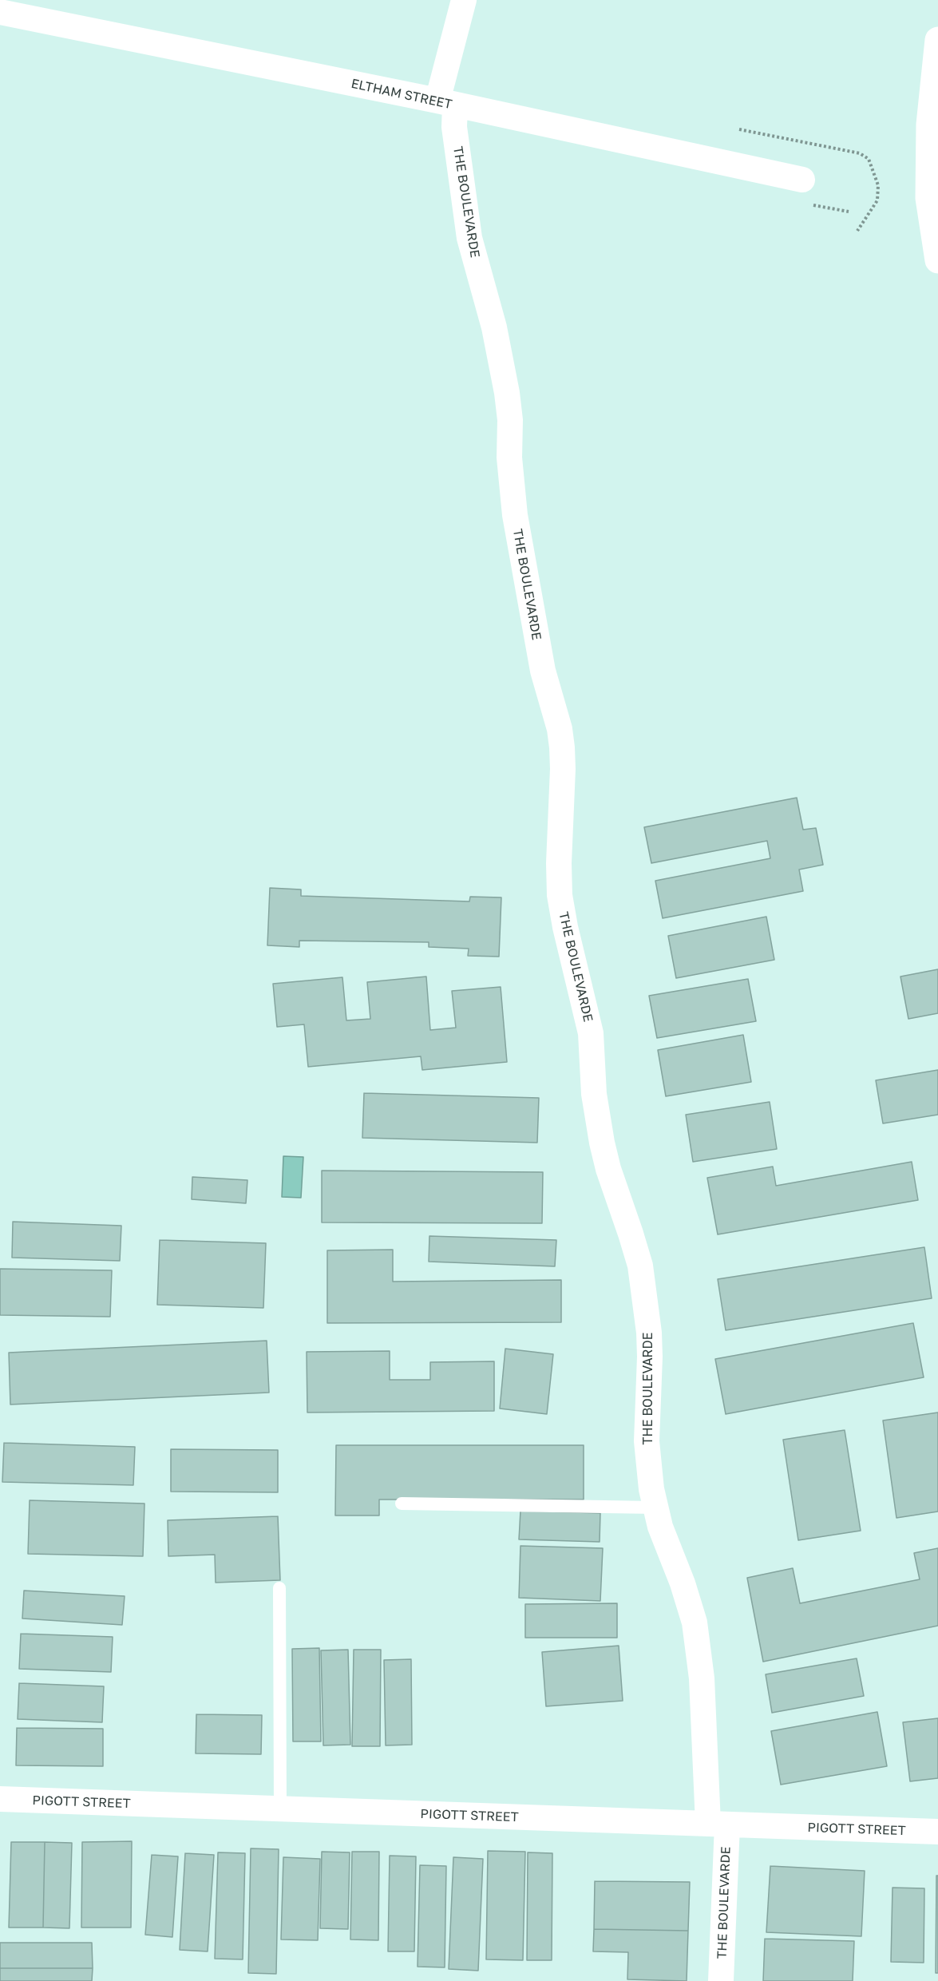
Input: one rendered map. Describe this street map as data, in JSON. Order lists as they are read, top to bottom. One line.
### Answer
{"streets":{"street":["ELTHAM STREET","THE BOULEVARDE","PIGOTT STREET"]},"crossings":[["ELTHAM STREET","THE BOULEVARDE"],["THE BOULEVARDE","PIGOTT STREET"]]}
